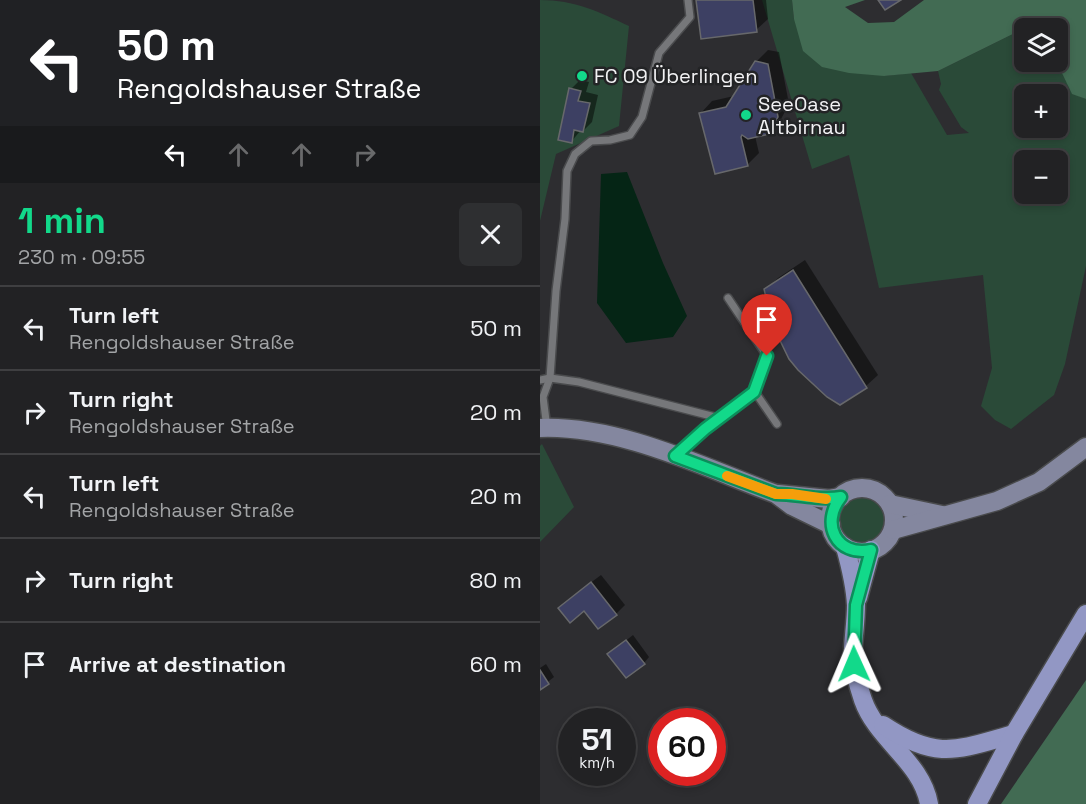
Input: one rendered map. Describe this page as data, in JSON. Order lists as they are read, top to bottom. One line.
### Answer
{"places":["FC 09 Überlingen","SeeOase Altbirnau"],"page":{"turn":["50 m","Rengoldshauser Straße"],"map_buttons":["+","−"],"heading":["1 min","230 m · 09:55"],"list":[{"name":"Turn left","note":"Rengoldshauser Straße","value":"50 m"},{"name":"Turn right","note":"Rengoldshauser Straße","value":"20 m"},{"name":"Turn left","note":"Rengoldshauser Straße","value":"20 m"},{"name":"Turn right","value":"80 m"},{"name":"Arrive at destination","value":"60 m"}],"speed":"51 km/h","limit":"60"}}
